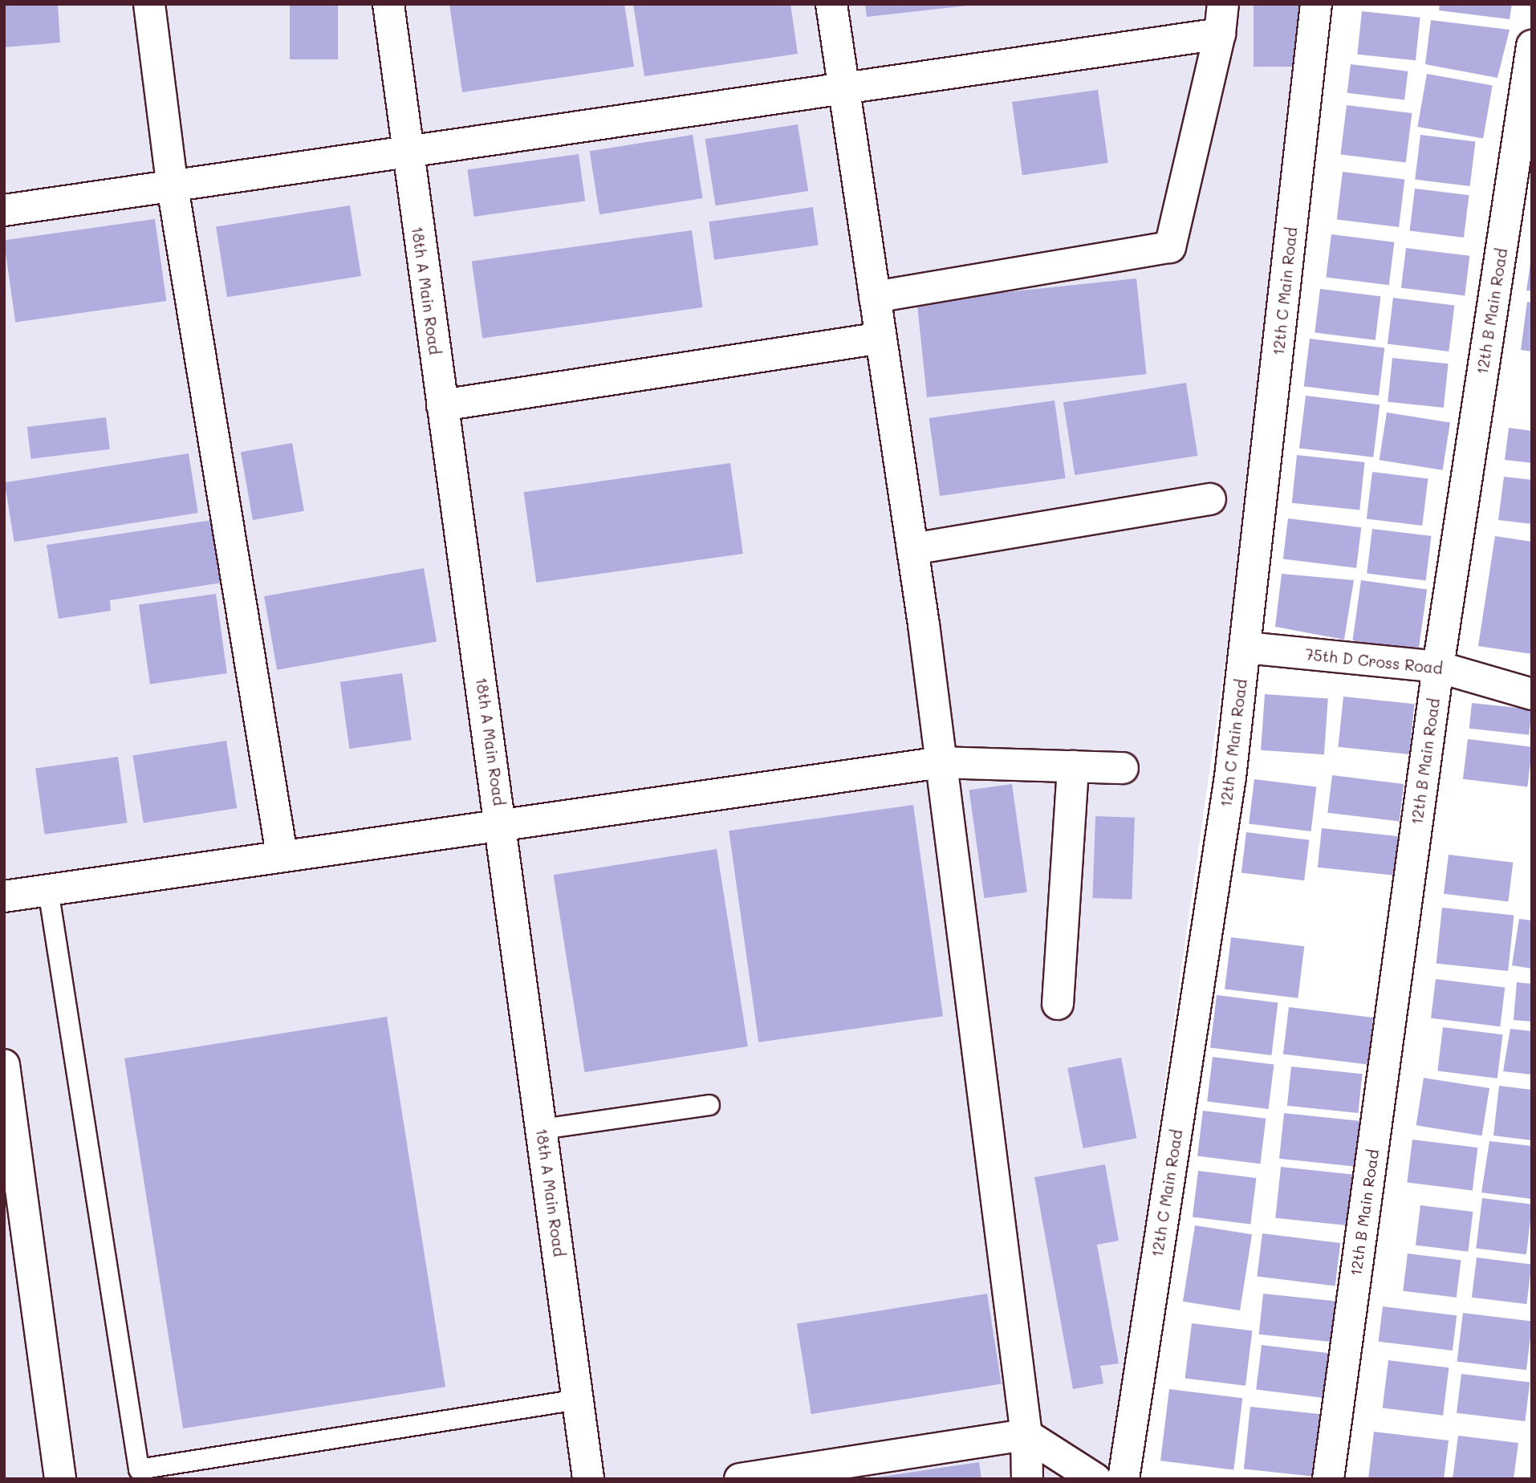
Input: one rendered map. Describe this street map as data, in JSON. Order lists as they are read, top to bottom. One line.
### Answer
{"streets":{"street":["18th A Main Road","12th C Main Road","12th B Main Road","75th D Cross Road"]},"crossings":[["12th C Main Road","75th D Cross Road"],["12th B Main Road","75th D Cross Road"]]}
